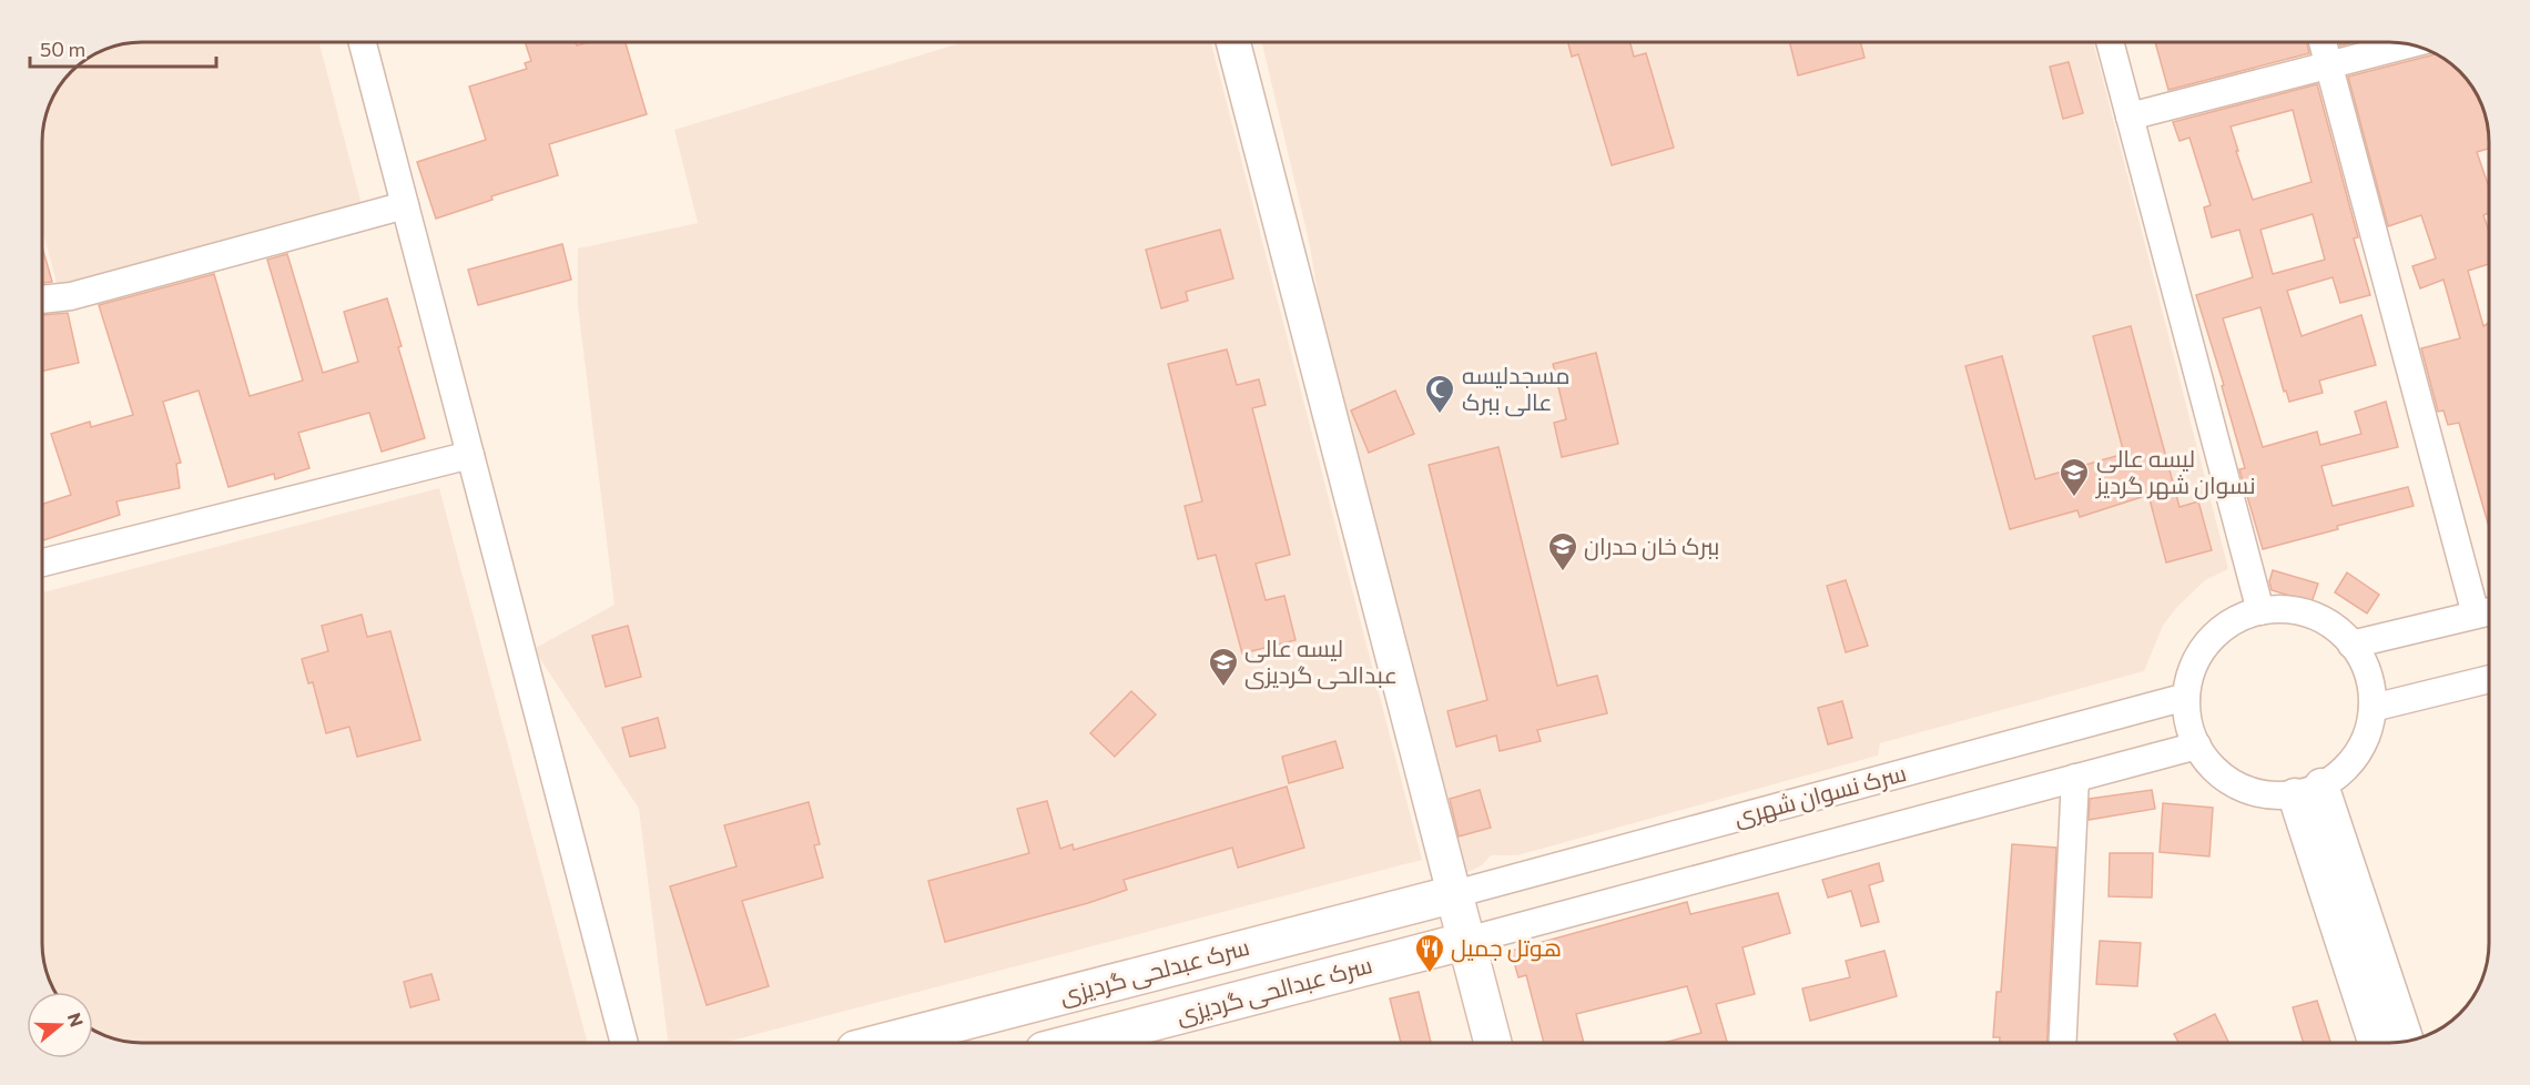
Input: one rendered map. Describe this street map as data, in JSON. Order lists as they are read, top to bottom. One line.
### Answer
{"streets":{"main road":["سرک عبدلحی گردیزی","سرک عبدالحی گردیزی"],"street":["سرک نسوان شهری"]},"crossings":[["سرک نسوان شهری","سرک عبدلحی گردیزی"],["سرک نسوان شهری","سرک عبدالحی گردیزی"]],"places":{"mosque":["مسجدلیسه عالی ببرک"],"school or university":["لیسه عالی نسوان شهر گردیز","ببرک خان حدران","لیسه عالی عبدالحی گردیزی"],"restaurant":["هوتل جمیل"]},"scale_bar":"50 m","north":"right"}
